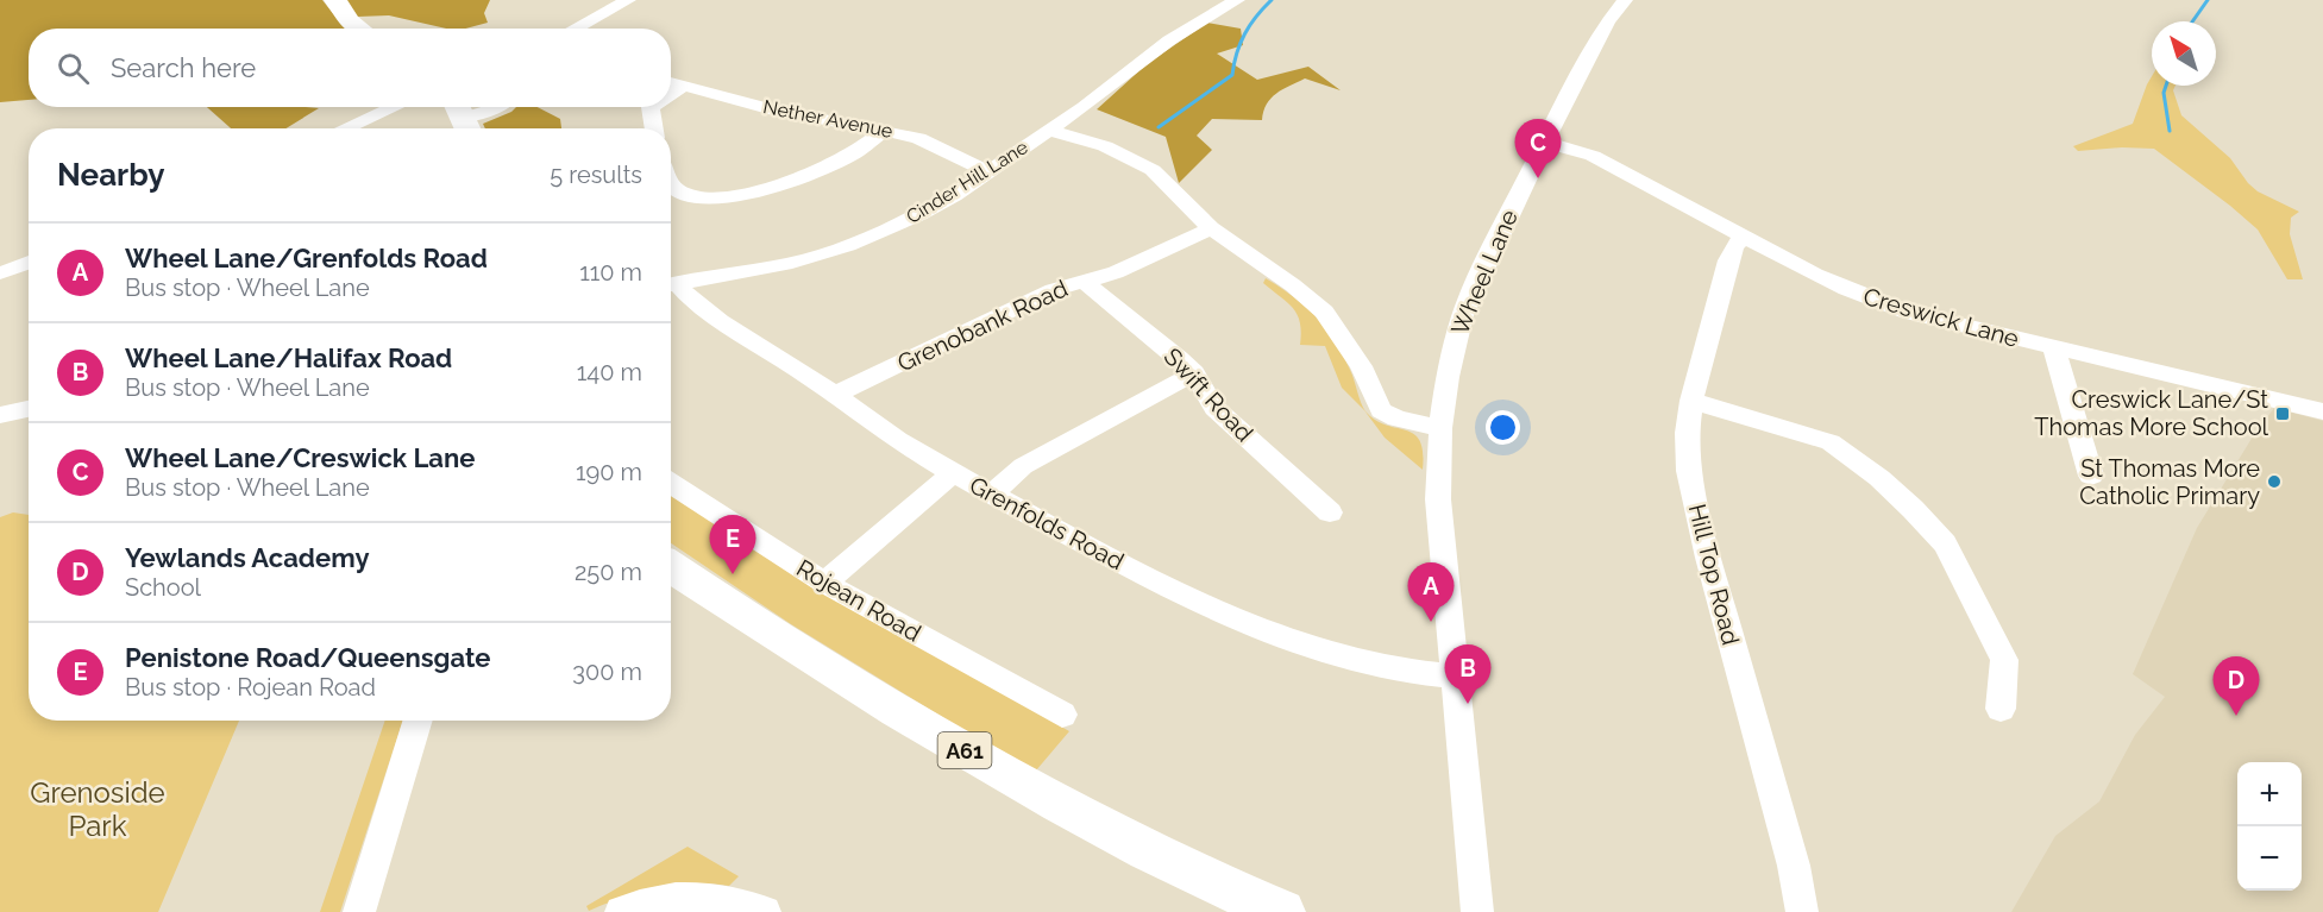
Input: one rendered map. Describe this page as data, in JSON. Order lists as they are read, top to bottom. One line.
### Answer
{"streets":{"highway":["A61"],"street":["Nether Avenue","Cinder Hill Lane","Wheel Lane","Creswick Lane","Grenobank Road","Swift Road","Grenfolds Road","Hill Top Road","Rojean Road"]},"crossings":[["Nether Avenue","Cinder Hill Lane"],["Wheel Lane","Creswick Lane"],["Wheel Lane","Grenfolds Road"],["Creswick Lane","Hill Top Road"],["Grenobank Road","Swift Road"],["Grenobank Road","Grenfolds Road"]],"parks":["Grenoside Park"],"places":{"transit":["Creswick Lane/St Thomas More School"],"other":["St Thomas More Catholic Primary"]},"north":"top left","page":{"search":"Search here","pins":["C","E","A","B","D"],"heading":["Nearby","5 results"],"list":[{"mark":"A","name":"Wheel Lane/Grenfolds Road","note":"Bus stop · Wheel Lane","value":"110 m"},{"mark":"B","name":"Wheel Lane/Halifax Road","note":"Bus stop · Wheel Lane","value":"140 m"},{"mark":"C","name":"Wheel Lane/Creswick Lane","note":"Bus stop · Wheel Lane","value":"190 m"},{"mark":"D","name":"Yewlands Academy","note":"School","value":"250 m"},{"mark":"E","name":"Penistone Road/Queensgate","note":"Bus stop · Rojean Road","value":"300 m"}],"map_buttons":["+","−"]}}
